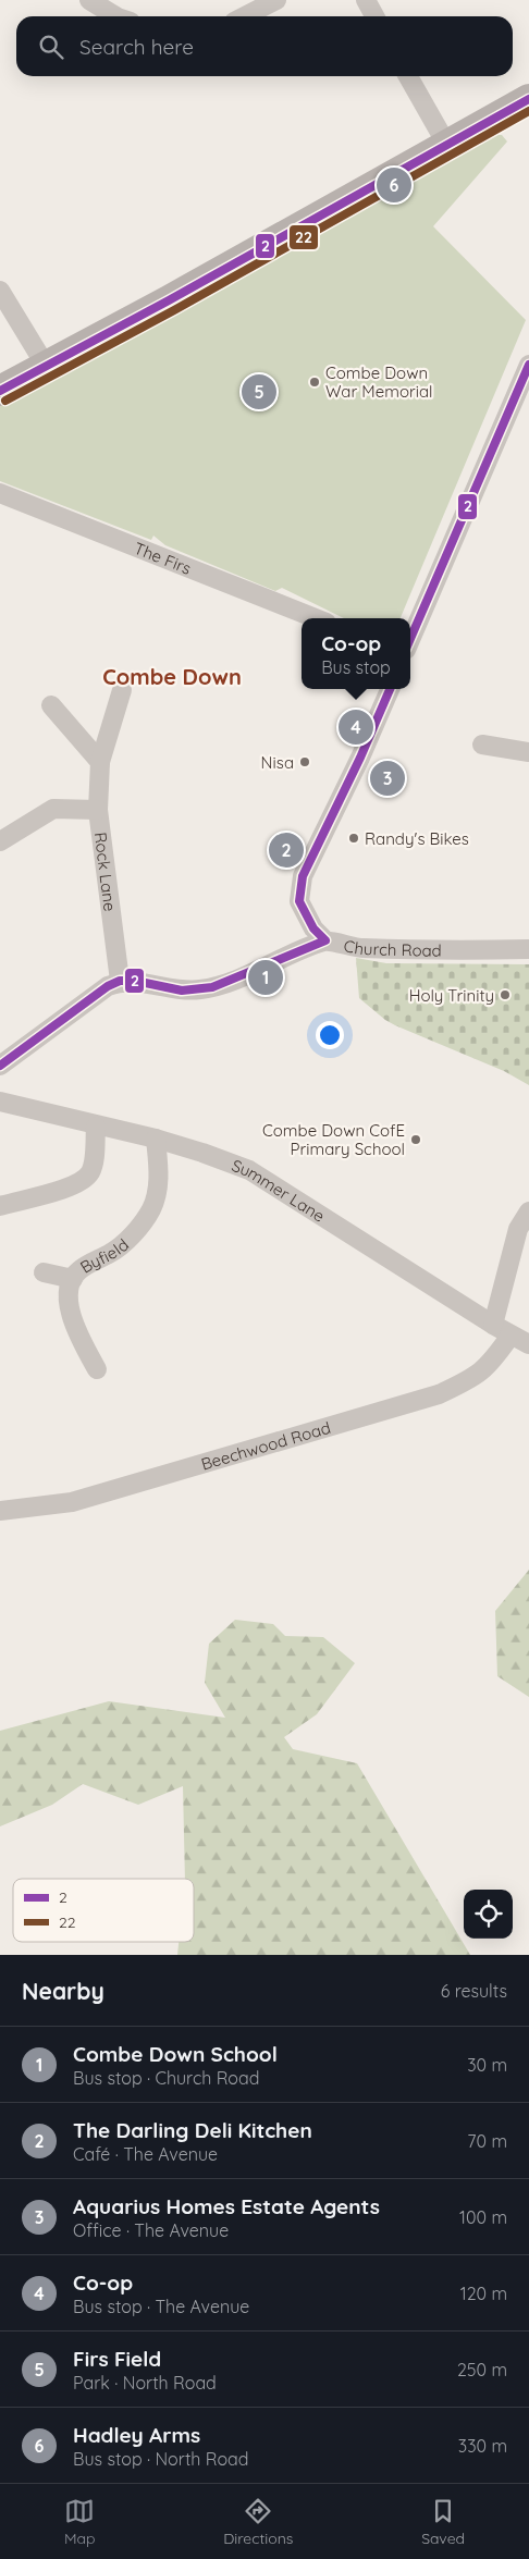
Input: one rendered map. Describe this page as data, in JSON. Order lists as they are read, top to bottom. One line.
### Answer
{"streets":{"street":["The Firs","Rock Lane","Church Road","Summer Lane","Byfield","Beechwood Road"]},"crossings":[["Rock Lane","Church Road"],["Summer Lane","Byfield"],["Summer Lane","Beechwood Road"]],"districts":["Combe Down"],"places":["Combe Down War Memorial","Nisa","Randy's Bikes","Holy Trinity","Combe Down CofE Primary School"],"lines":["transit line 2","transit line 22"],"legend":["2","22"],"page":{"search":"Search here","pins":["6","5","4","3","2","1"],"popup":["Co-op","Bus stop"],"heading":["Nearby","6 results"],"list":[{"mark":"1","name":"Combe Down School","note":"Bus stop · Church Road","value":"30 m"},{"mark":"2","name":"The Darling Deli Kitchen","note":"Café · The Avenue","value":"70 m"},{"mark":"3","name":"Aquarius Homes Estate Agents","note":"Office · The Avenue","value":"100 m"},{"mark":"4","name":"Co-op","note":"Bus stop · The Avenue","value":"120 m"},{"mark":"5","name":"Firs Field","note":"Park · North Road","value":"250 m"},{"mark":"6","name":"Hadley Arms","note":"Bus stop · North Road","value":"330 m"}],"nav":["Map","Directions","Saved"]}}
